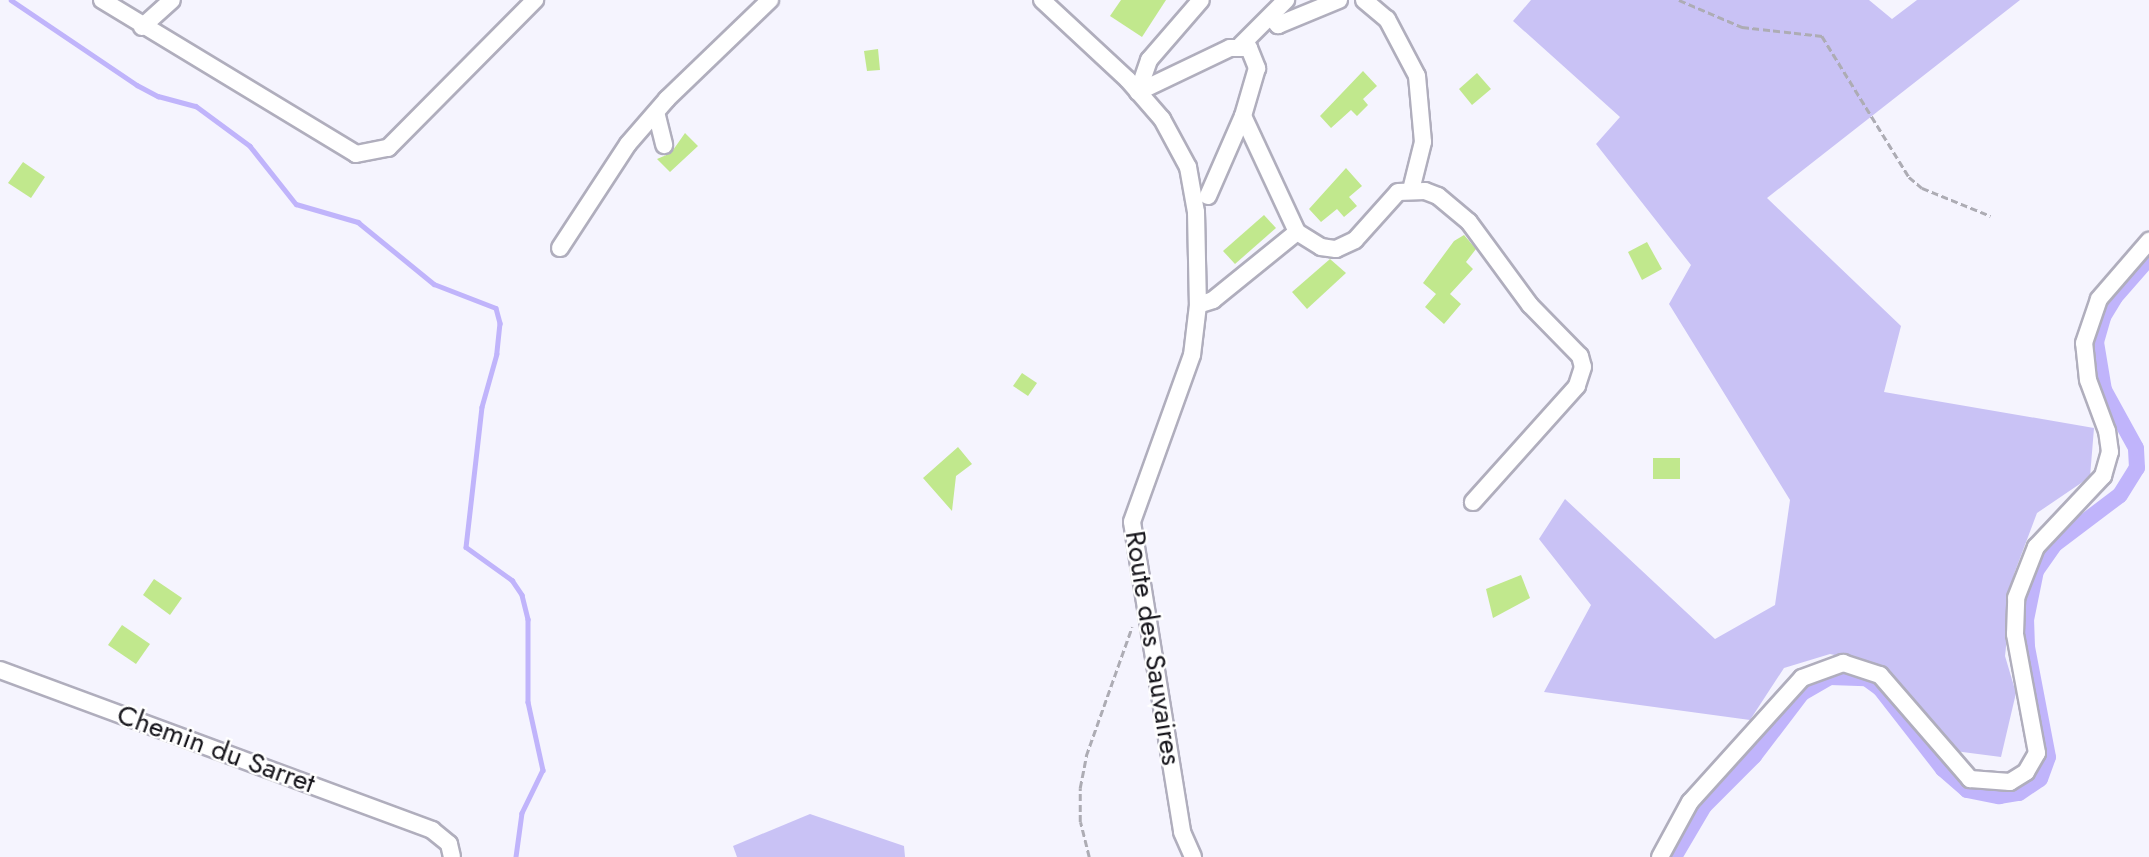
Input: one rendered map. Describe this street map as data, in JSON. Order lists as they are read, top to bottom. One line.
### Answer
{"streets":{"street":["Route des Sauvaires","Chemin du Sarret"]}}
